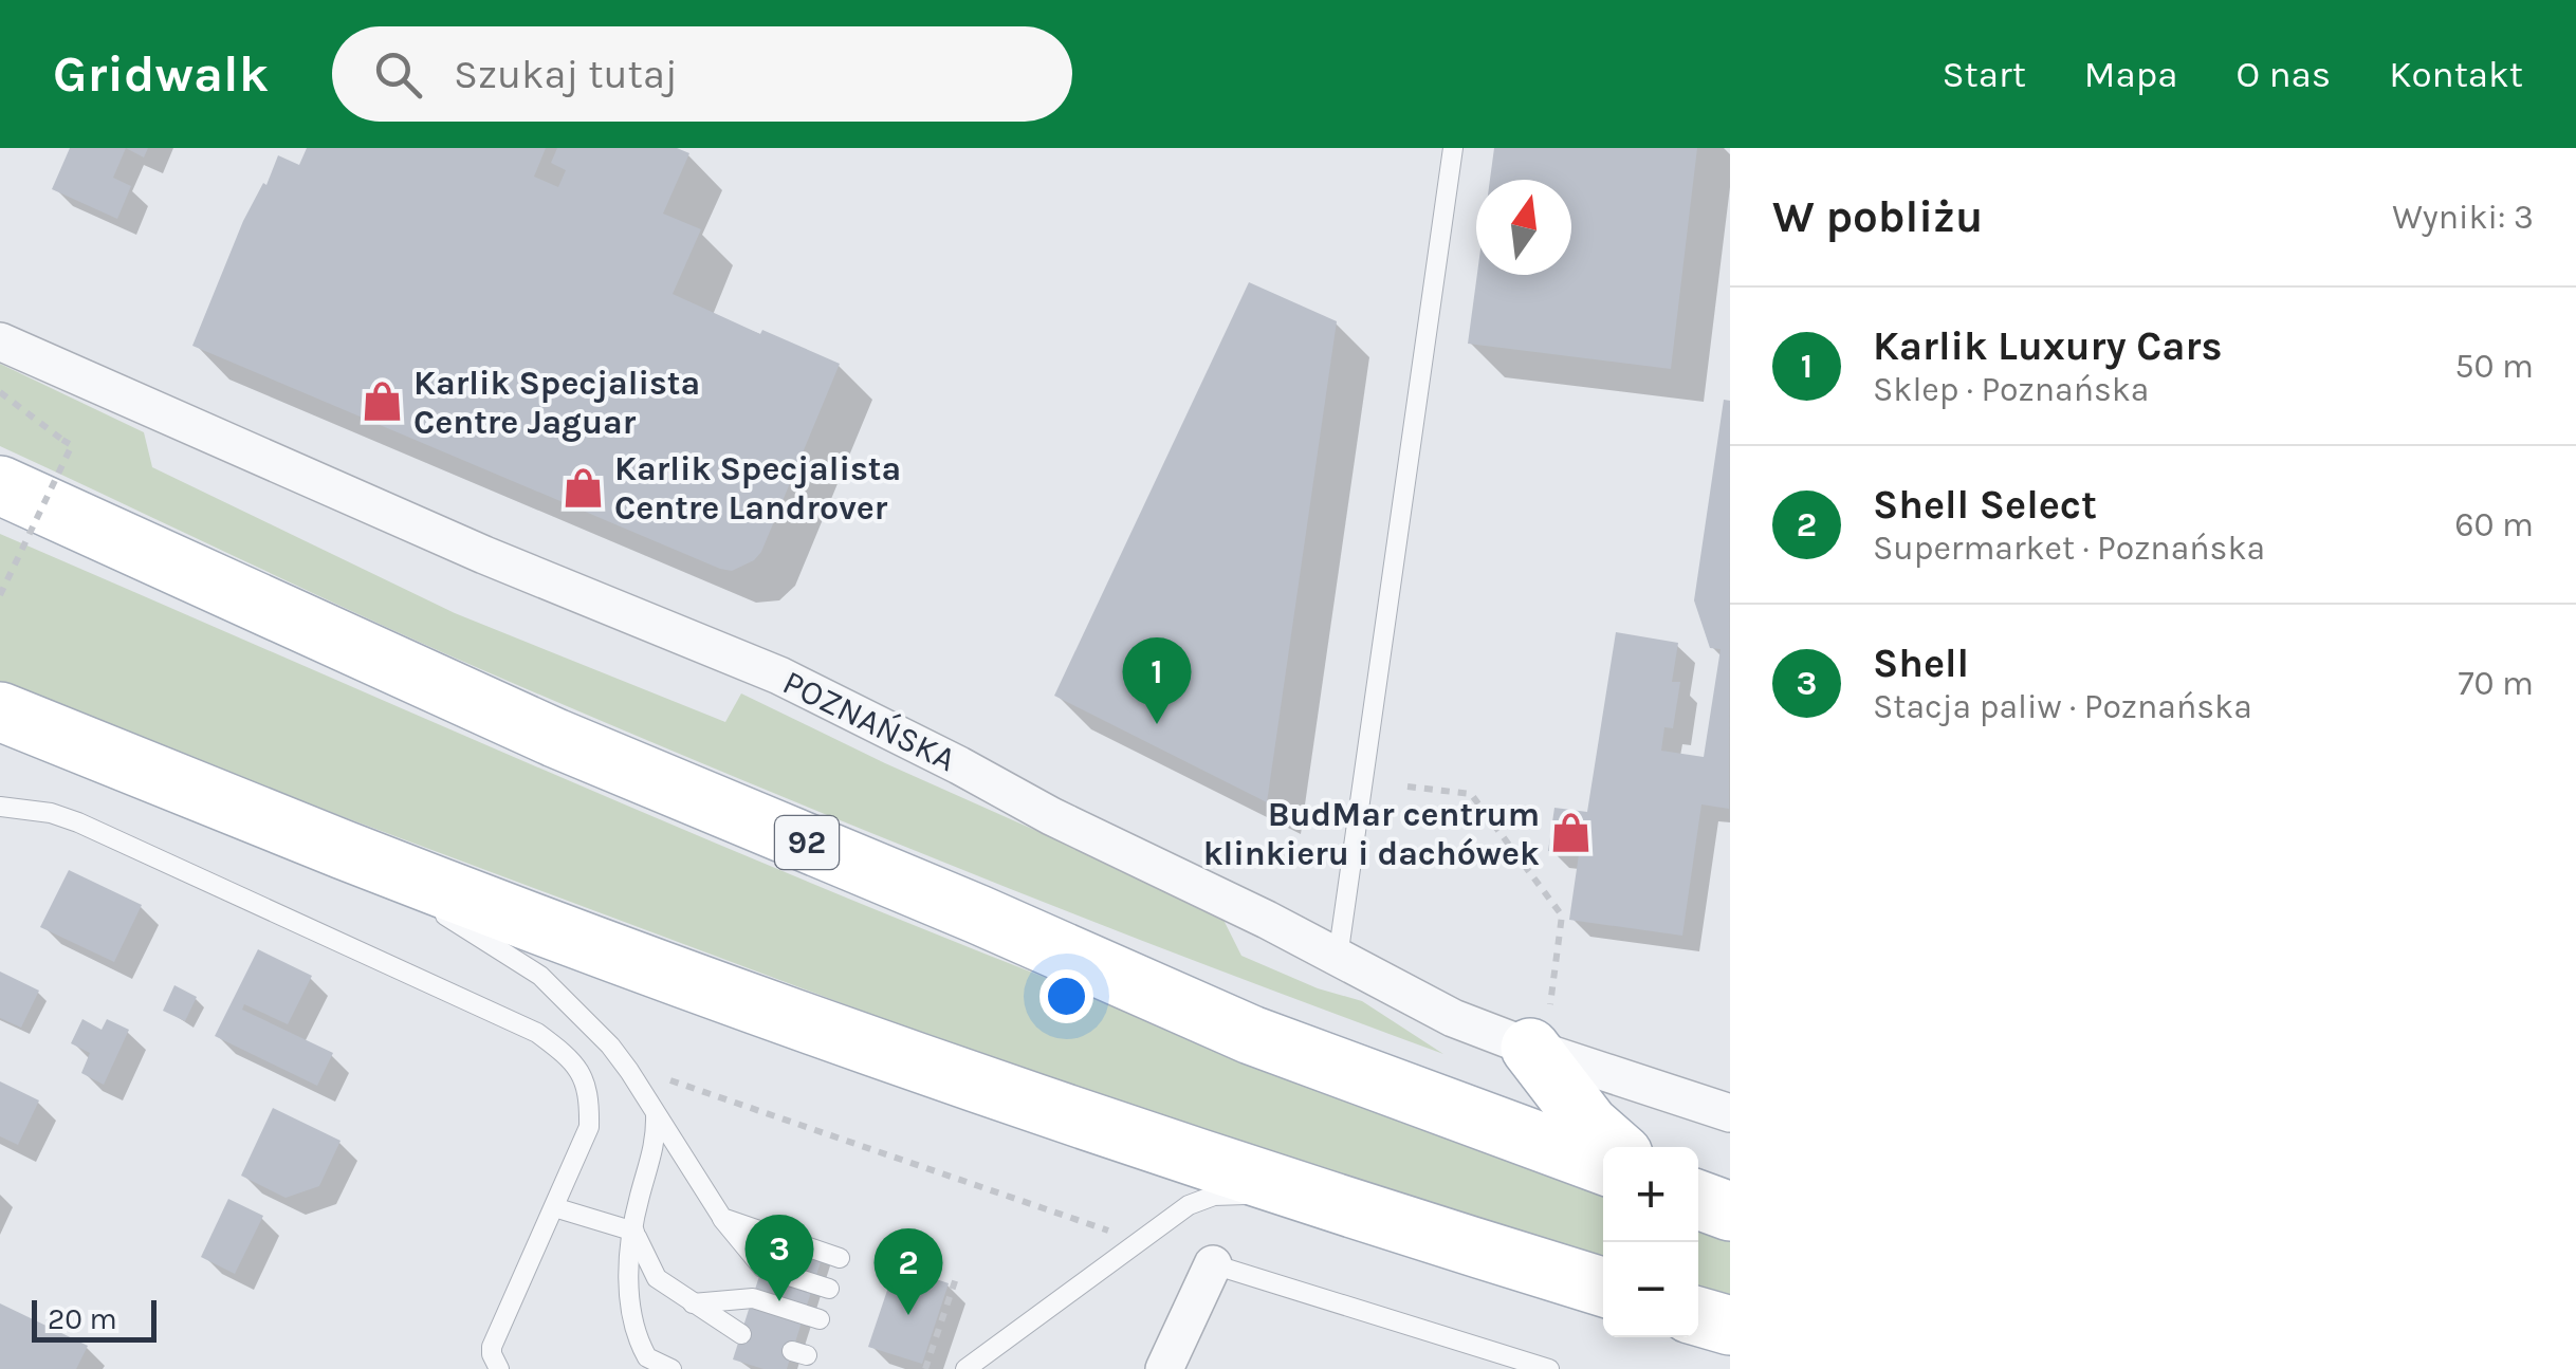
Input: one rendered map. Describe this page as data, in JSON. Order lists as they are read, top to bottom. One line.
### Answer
{"streets":{"main road":["92"],"street":["POZNAŃSKA"]},"places":{"shop":["Karlik Specjalista Centre Jaguar","Karlik Specjalista Centre Landrover","BudMar centrum klinkieru i dachówek"]},"scale_bar":"20 m","north":"top","page":{"header":"Gridwalk","search":"Szukaj tutaj","nav":["Start","Mapa","O nas","Kontakt"],"heading":["W pobliżu","Wyniki: 3"],"list":[{"mark":"1","name":"Karlik Luxury Cars","note":"Sklep · Poznańska","value":"50 m"},{"mark":"2","name":"Shell Select","note":"Supermarket · Poznańska","value":"60 m"},{"mark":"3","name":"Shell","note":"Stacja paliw · Poznańska","value":"70 m"}],"pins":["1","3","2"],"map_buttons":["+","−"],"scale":"20 m"}}
